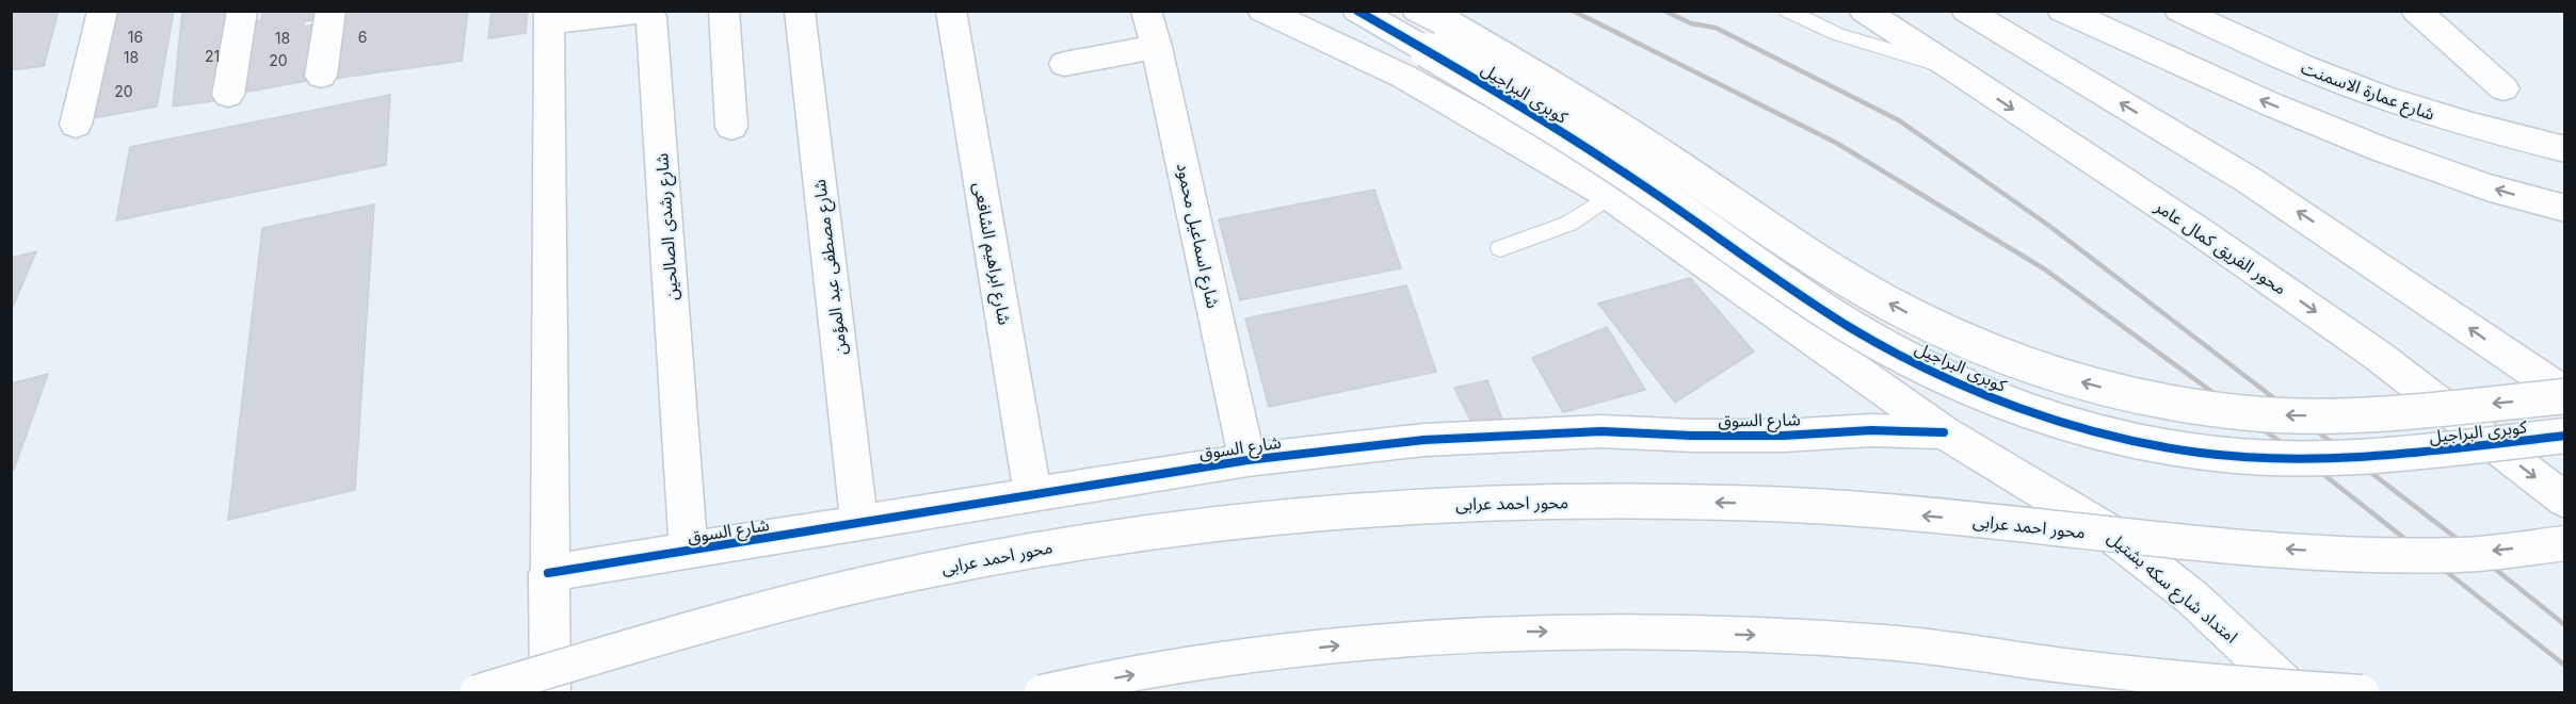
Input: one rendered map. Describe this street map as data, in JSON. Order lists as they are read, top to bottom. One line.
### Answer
{"streets":{"main road":["شارع عمارة الاسمنت","كوبرى البراجيل","شارع رشدى الصالحين","شارع اسماعيل محمود","محور الفريق كمال عامر","شارع ابراهيم الشافعى","شارع مصطفى عبد المؤمن","شارع السوق","محور احمد عرابى","امتداد شارع سكه بشتيل"]},"crossings":[["شارع رشدى الصالحين","شارع السوق"],["شارع اسماعيل محمود","شارع السوق"],["شارع ابراهيم الشافعى","شارع السوق"],["شارع مصطفى عبد المؤمن","شارع السوق"],["شارع السوق","امتداد شارع سكه بشتيل"]],"house_numbers":["16","6","18","21","18","20","20"]}
